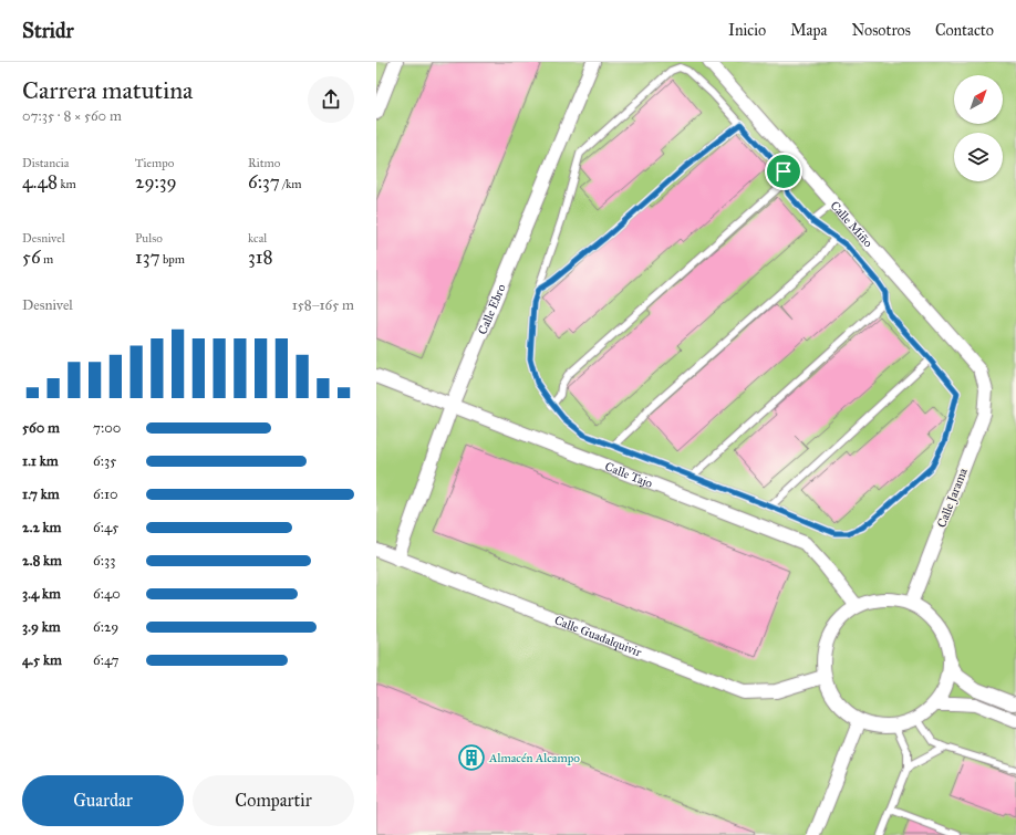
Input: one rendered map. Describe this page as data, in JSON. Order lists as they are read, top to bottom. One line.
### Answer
{"streets":{"street":["Calle Miño","Calle Ebro","Calle Tajo","Calle Jarama","Calle Guadalquivir"]},"crossings":[["Calle Miño","Calle Jarama"],["Calle Ebro","Calle Tajo"],["Calle Ebro","Calle Guadalquivir"],["Calle Tajo","Calle Jarama"],["Calle Tajo","Calle Guadalquivir"],["Calle Jarama","Calle Guadalquivir"]],"places":{"building":["Almacén Alcampo"]},"north":"top right","page":{"header":"Stridr","nav":["Inicio","Mapa","Nosotros","Contacto"],"heading":["Carrera matutina","07:35 · 8 × 560 m"],"stats":[["Distancia","4.48 km"],["Tiempo","29:39"],["Ritmo","6:37 /km"],["Desnivel","56 m"],["Pulso","137 bpm"],["kcal","318"]],"chart":["Desnivel","158–165 m"],"list":[{"name":"560 m","note":"7:00"},{"name":"1.1 km","note":"6:35"},{"name":"1.7 km","note":"6:10"},{"name":"2.2 km","note":"6:45"},{"name":"2.8 km","note":"6:33"},{"name":"3.4 km","note":"6:40"},{"name":"3.9 km","note":"6:29"},{"name":"4.5 km","note":"6:47"}],"buttons":["Guardar","Compartir"]}}
